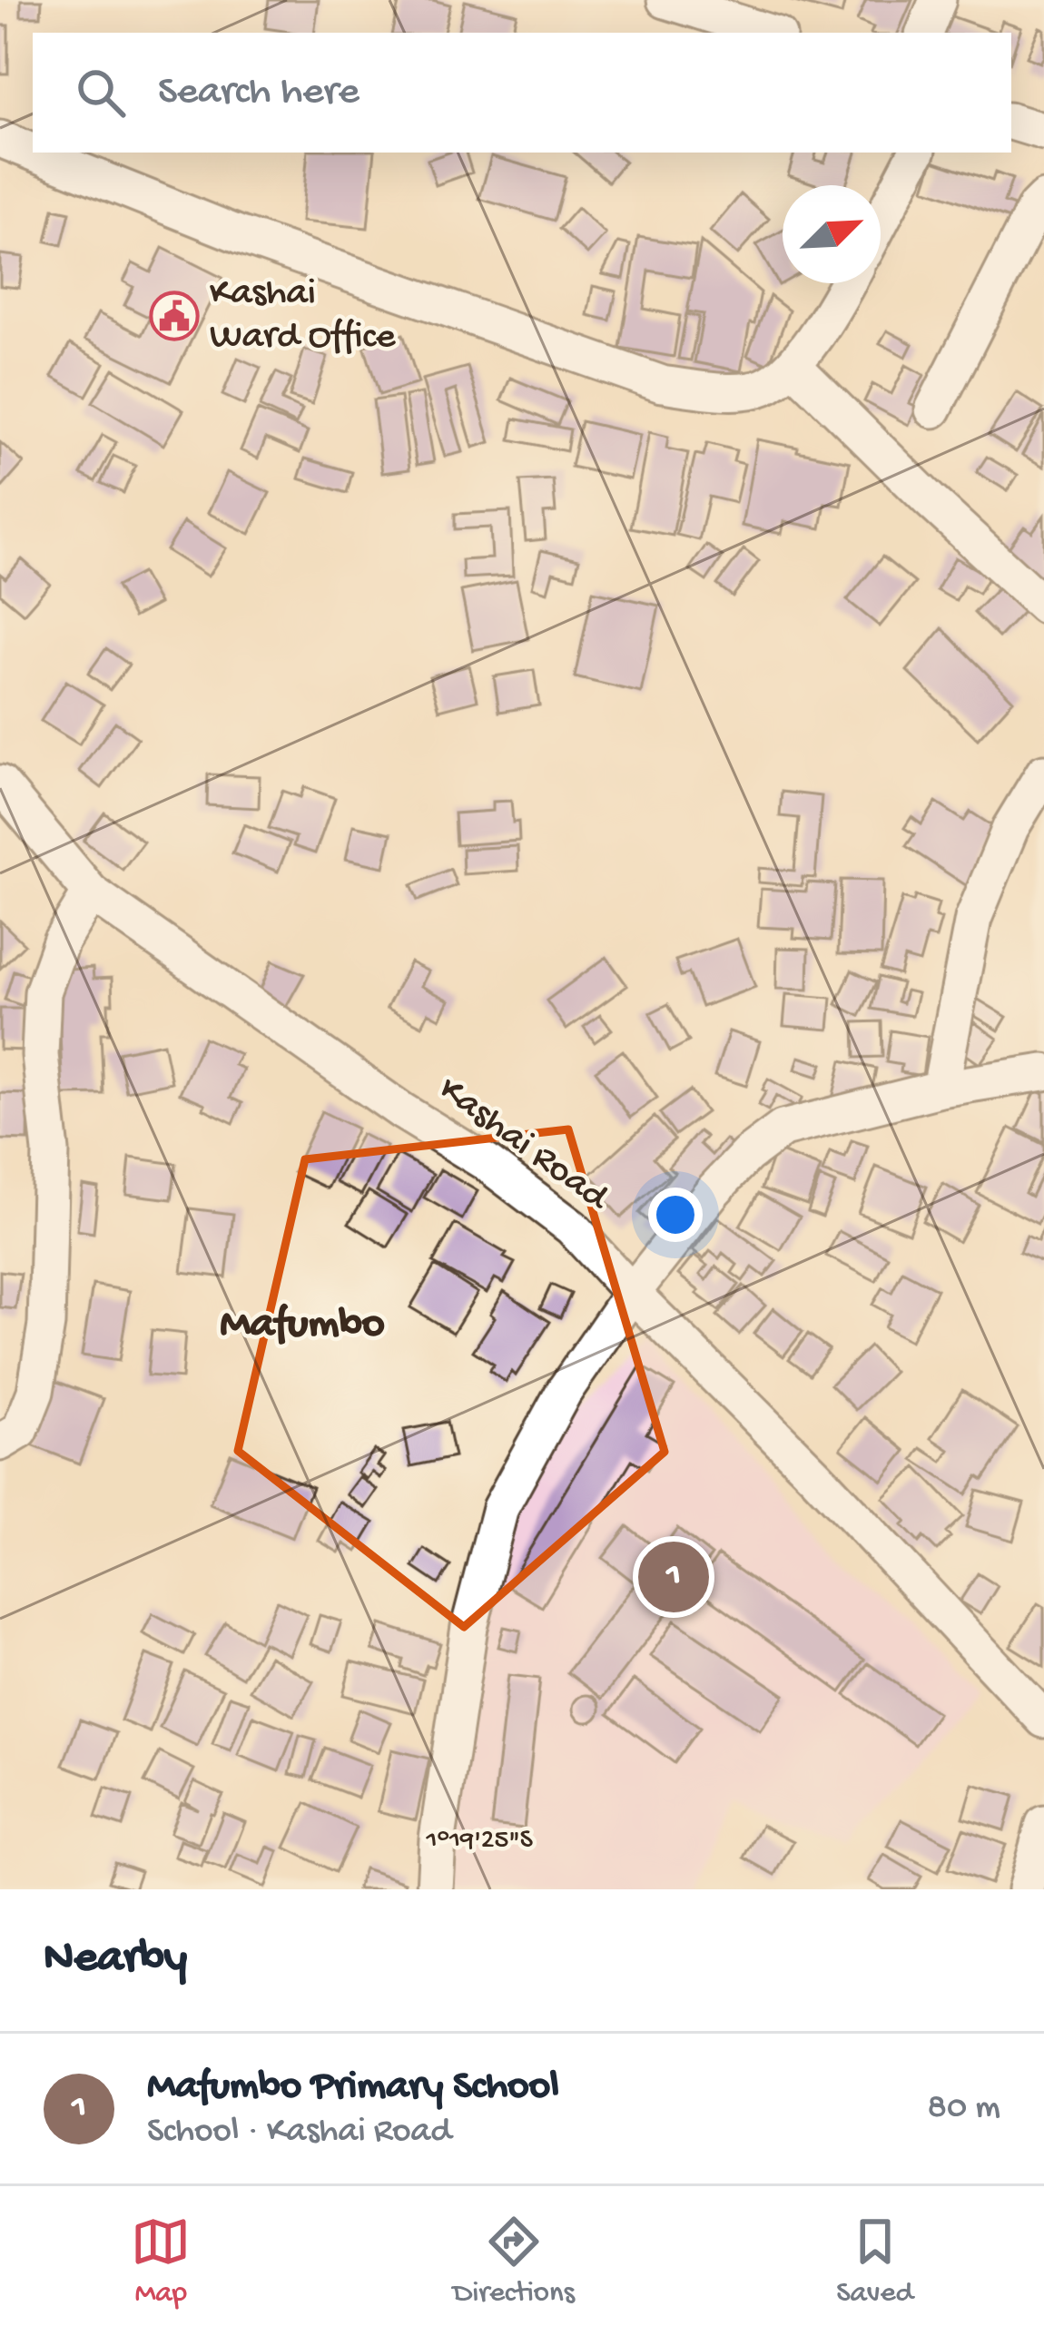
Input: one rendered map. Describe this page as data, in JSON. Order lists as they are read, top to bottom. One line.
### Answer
{"streets":{"street":["Kashai Road"]},"districts":["Mafumbo"],"places":{"public building":["Kashai Ward Office"]},"north":"top right","page":{"search":"Search here","pins":"1","heading":"Nearby","list":[{"mark":"1","name":"Mafumbo Primary School","note":"School · Kashai Road","value":"80 m"}],"nav":["Map","Directions","Saved"]},"coordinates":["1°19'25\"S"]}
